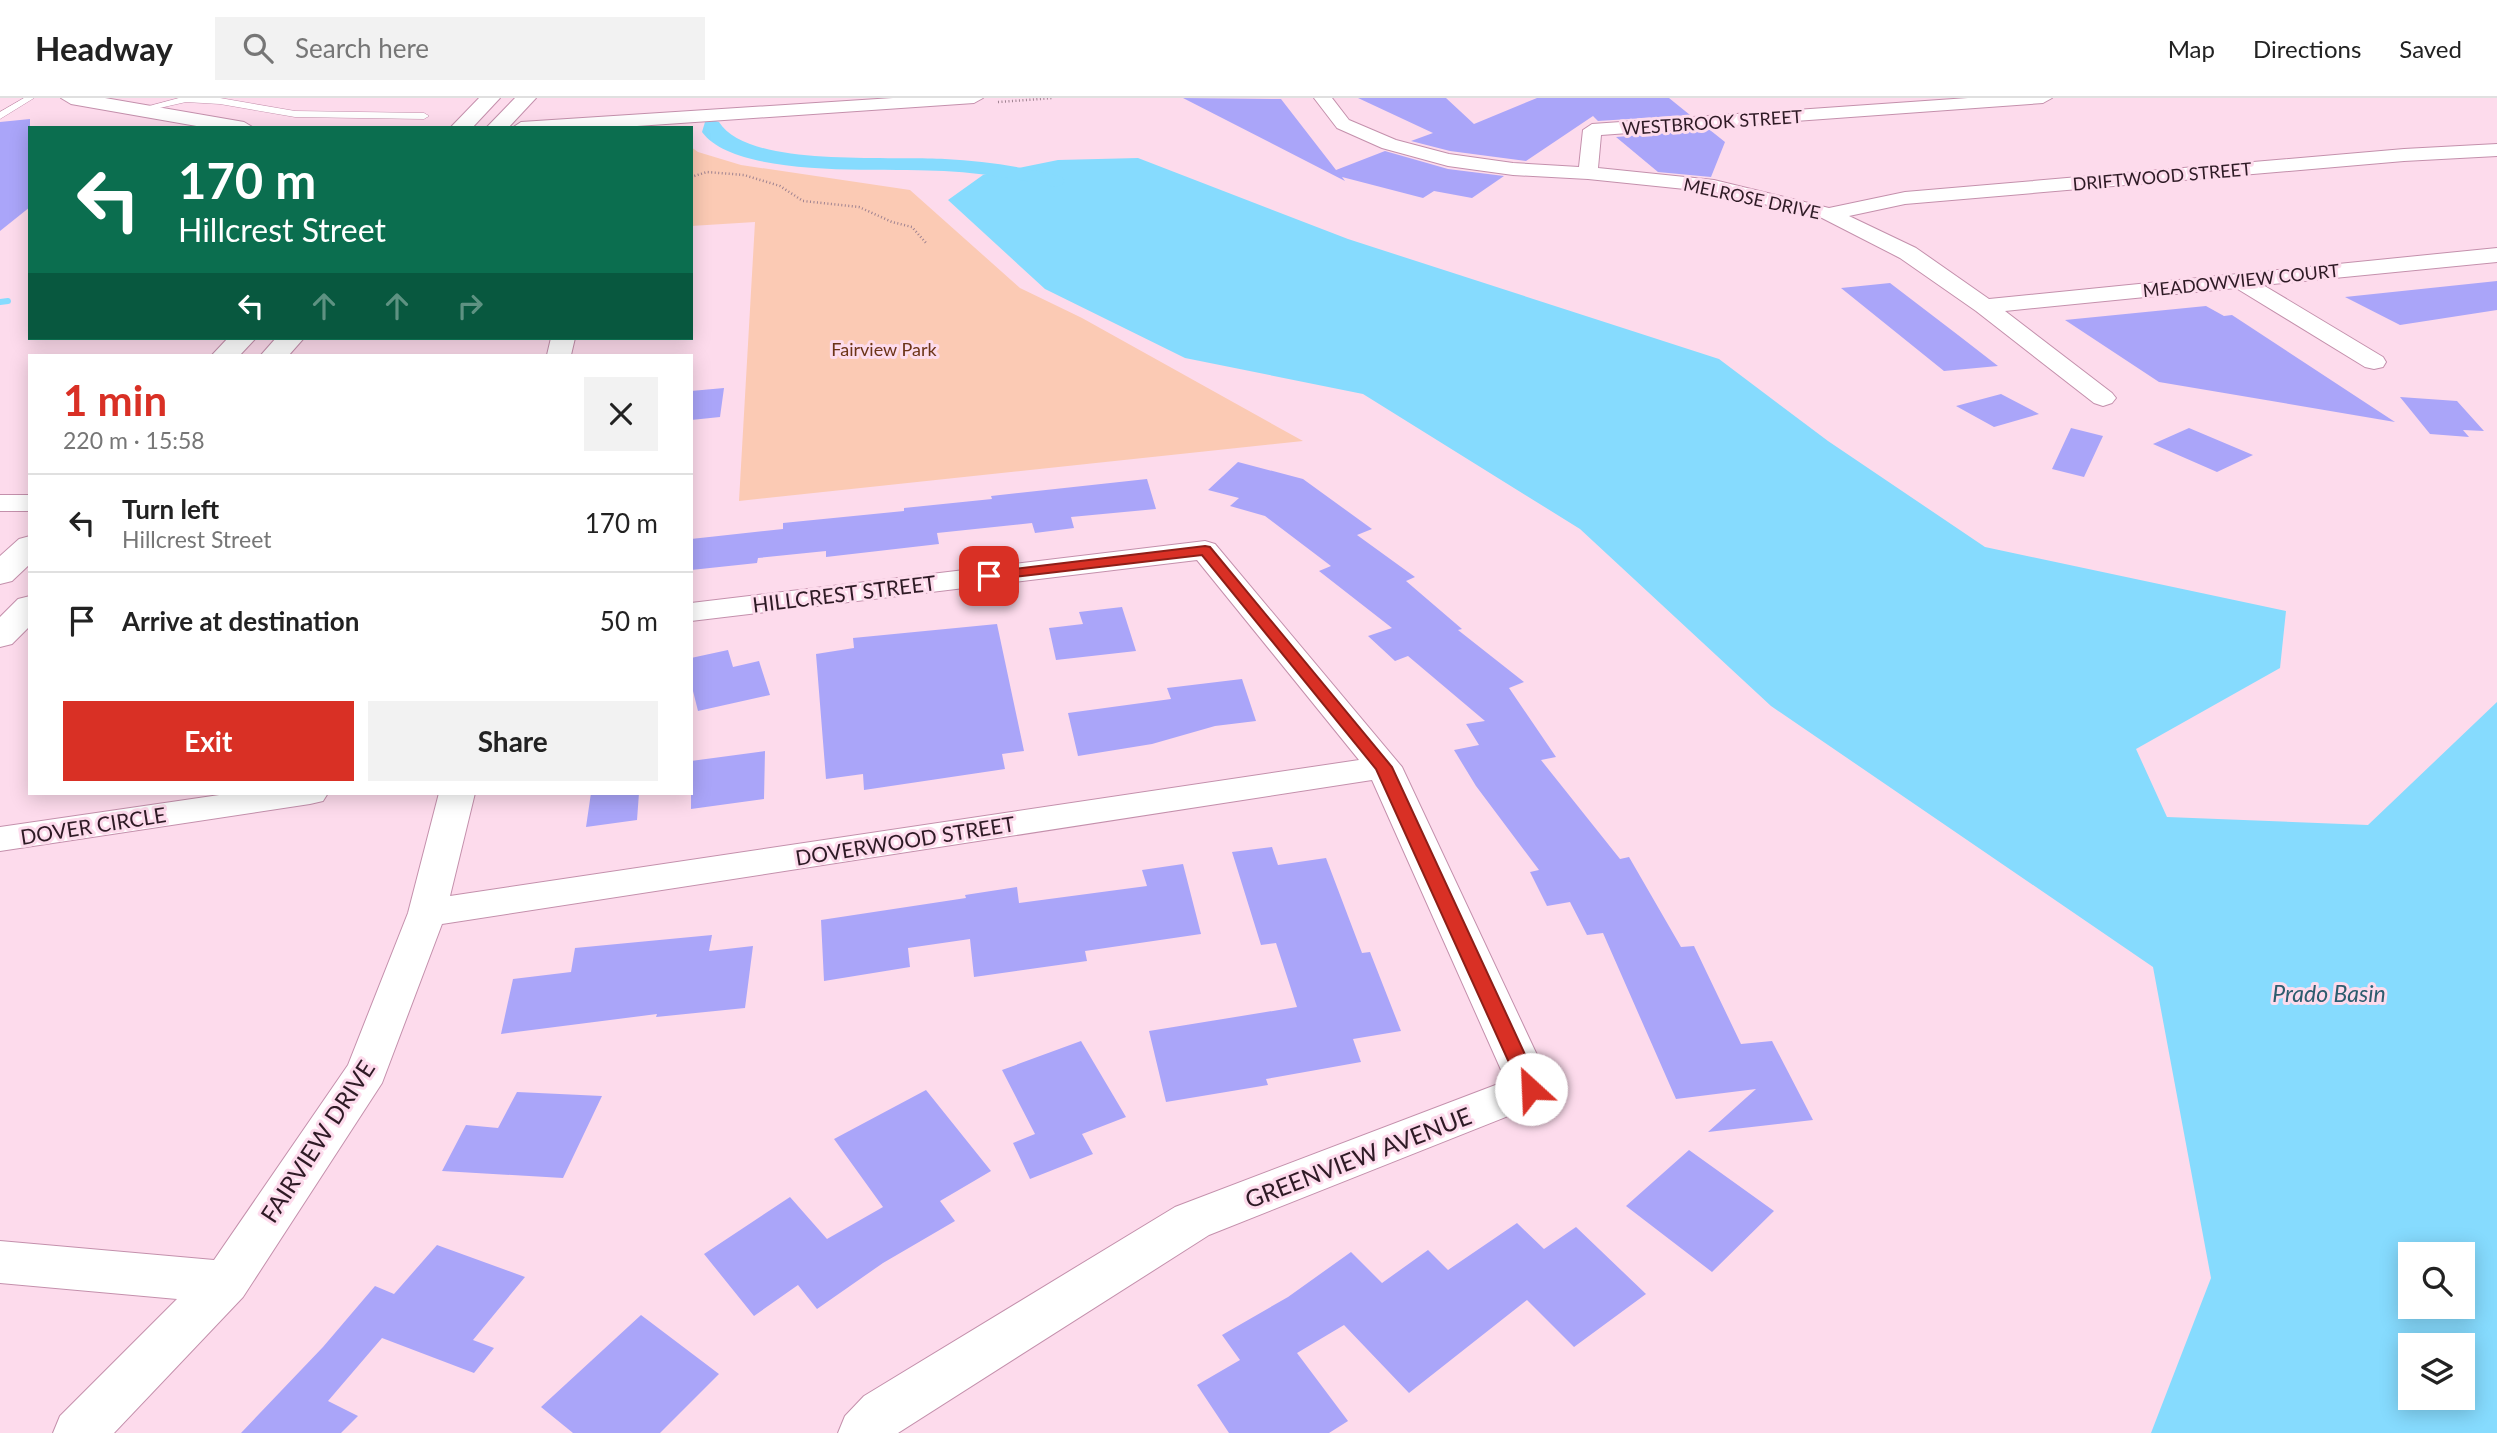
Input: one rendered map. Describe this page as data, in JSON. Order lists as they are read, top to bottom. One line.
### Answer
{"streets":{"street":["WESTBROOK STREET","DRIFTWOOD STREET","MELROSE DRIVE","MEADOWVIEW COURT","HILLCREST STREET","DOVER CIRCLE","DOVERWOOD STREET","FAIRVIEW DRIVE","GREENVIEW AVENUE"]},"crossings":[["WESTBROOK STREET","MELROSE DRIVE"],["DRIFTWOOD STREET","MELROSE DRIVE"],["MELROSE DRIVE","MEADOWVIEW COURT"],["HILLCREST STREET","GREENVIEW AVENUE"],["DOVERWOOD STREET","FAIRVIEW DRIVE"],["DOVERWOOD STREET","GREENVIEW AVENUE"]],"water":["Prado Basin"],"parks":["Fairview Park"],"page":{"header":"Headway","search":"Search here","nav":["Map","Directions","Saved"],"turn":["170 m","Hillcrest Street"],"heading":["1 min","220 m · 15:58"],"list":[{"name":"Turn left","note":"Hillcrest Street","value":"170 m"},{"name":"Arrive at destination","value":"50 m"}],"buttons":["Exit","Share"]}}
